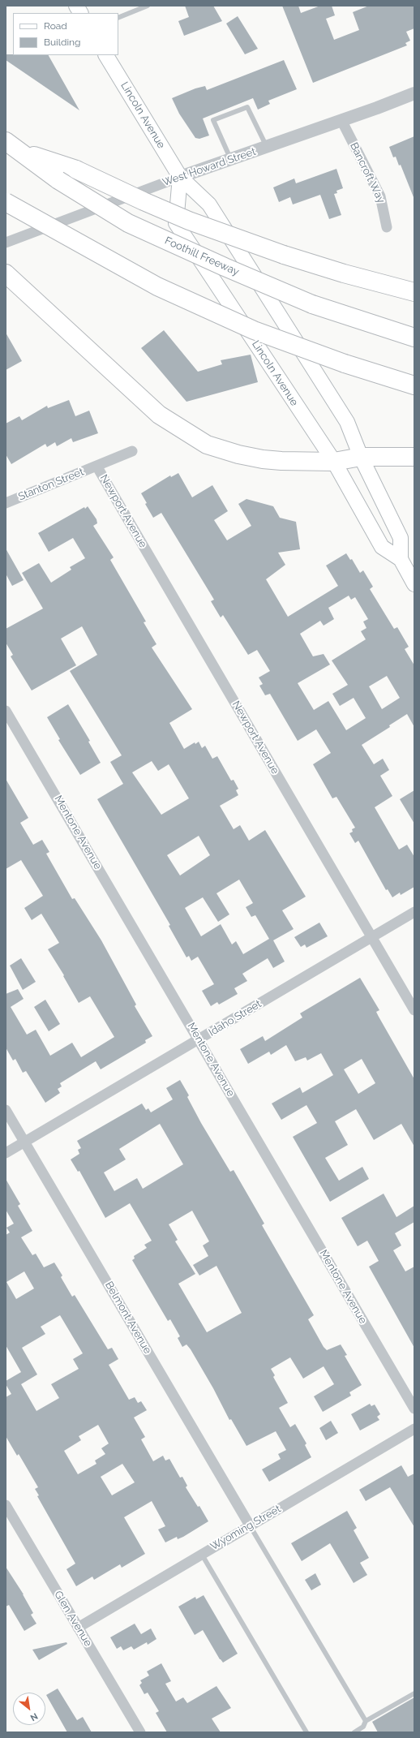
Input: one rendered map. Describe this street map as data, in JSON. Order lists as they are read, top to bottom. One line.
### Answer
{"streets":{"highway":["Foothill Freeway"],"main road":["Lincoln Avenue"],"street":["West Howard Street","Bancroft Way","Stanton Street","Newport Avenue","Mentone Avenue","Idaho Street","Belmont Avenue","Wyoming Street","Glen Avenue"]},"crossings":[["Lincoln Avenue","West Howard Street"],["West Howard Street","Bancroft Way"],["Stanton Street","Newport Avenue"],["Newport Avenue","Idaho Street"],["Mentone Avenue","Idaho Street"],["Idaho Street","Belmont Avenue"],["Belmont Avenue","Wyoming Street"],["Wyoming Street","Glen Avenue"]],"legend":["Road","Building"],"north":"bottom right"}
